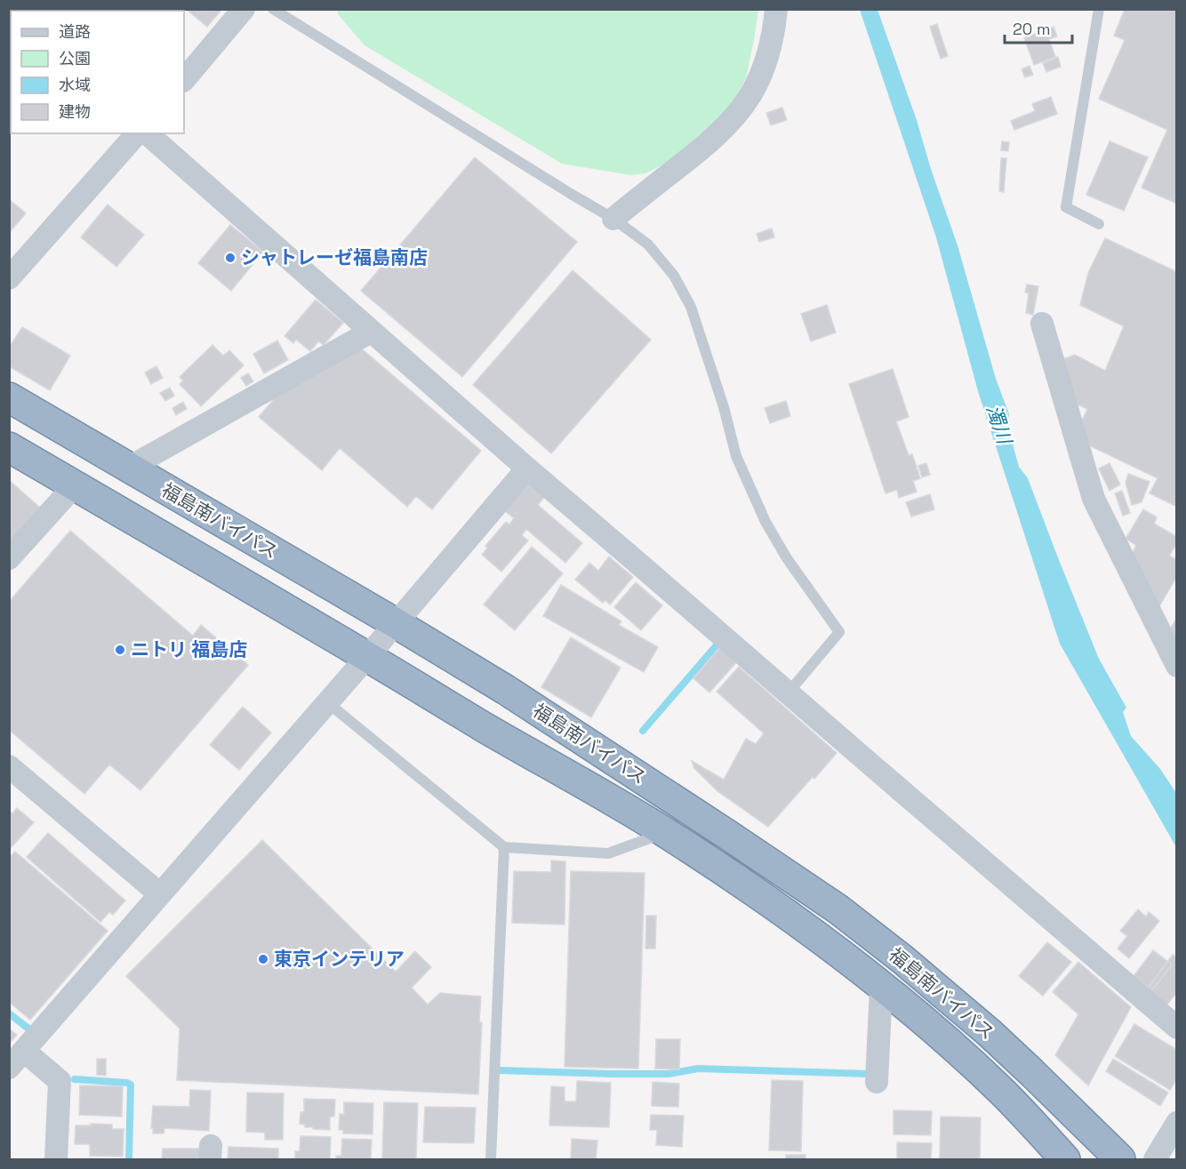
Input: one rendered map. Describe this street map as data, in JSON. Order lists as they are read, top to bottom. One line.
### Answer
{"streets":{"highway":["福島南バイパス"]},"water":["濁川"],"places":["シャトレーゼ福島南店","ニトリ 福島店","東京インテリア"],"legend":["道路","公園","水域","建物"],"scale_bar":"20 m"}
